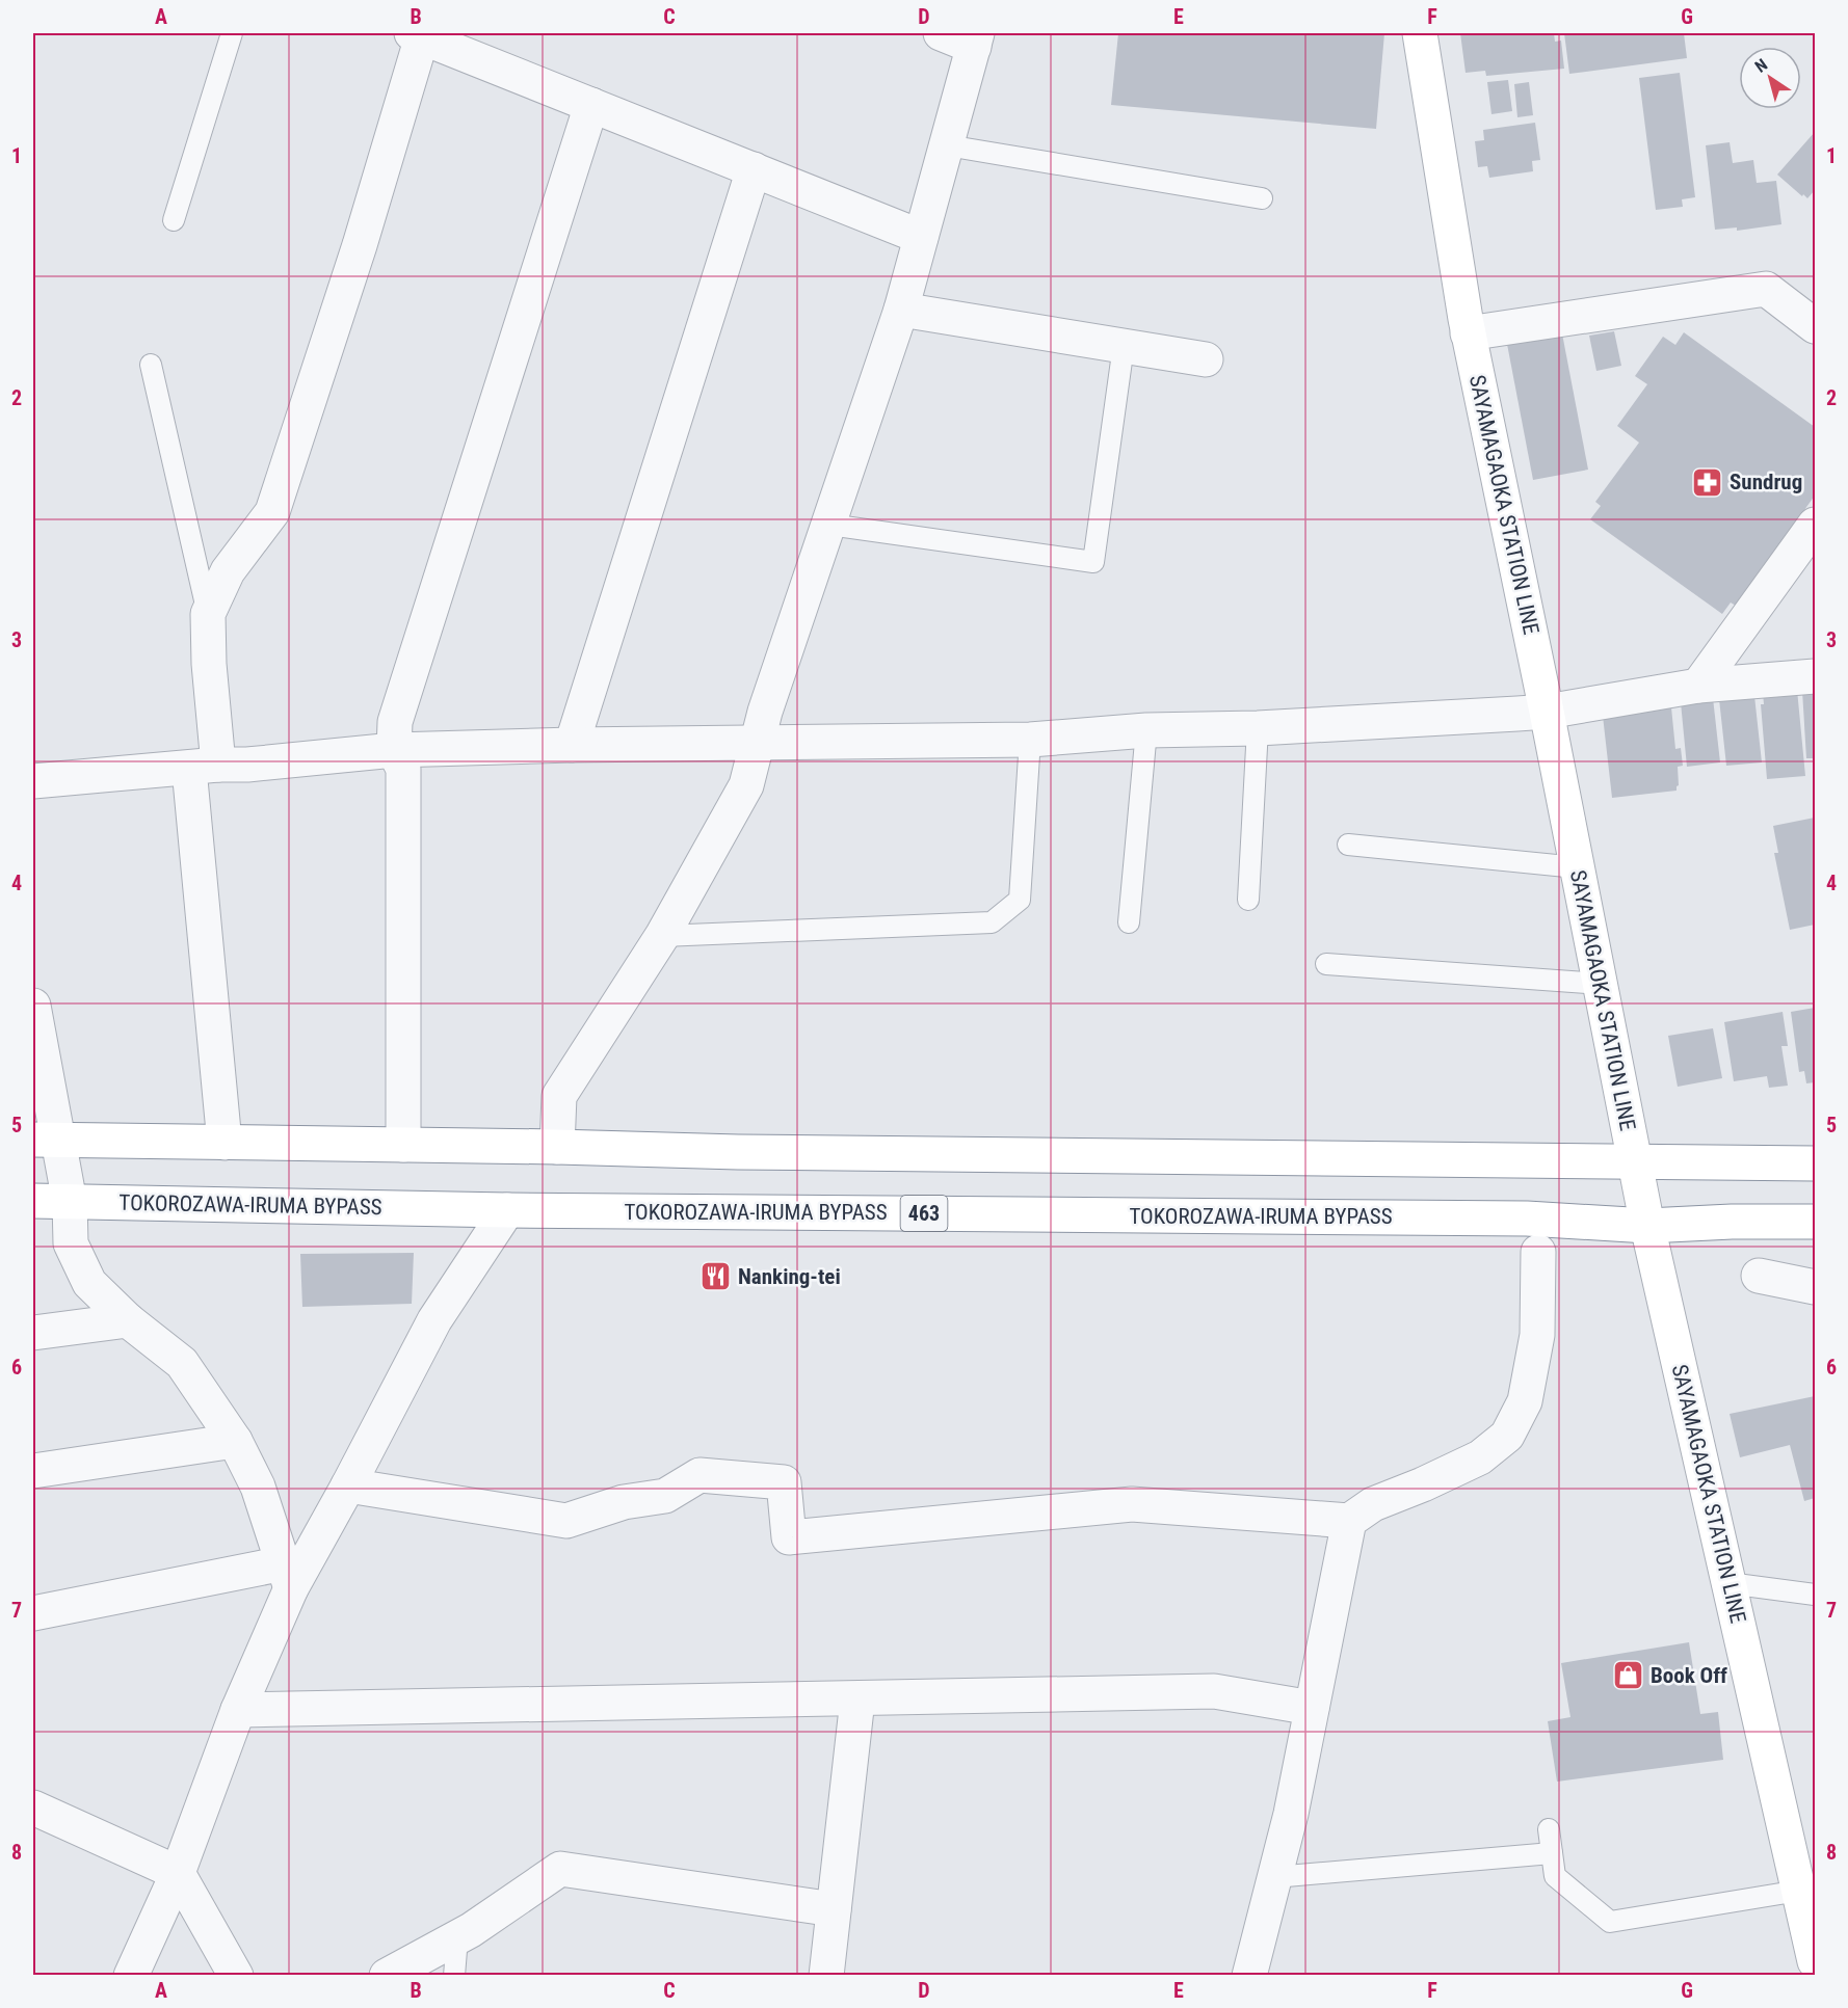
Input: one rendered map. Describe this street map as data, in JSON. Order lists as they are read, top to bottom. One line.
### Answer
{"streets":{"main road":["SAYAMAGAOKA STATION LINE","TOKOROZAWA-IRUMA BYPASS","463"]},"crossings":[["SAYAMAGAOKA STATION LINE","TOKOROZAWA-IRUMA BYPASS"]],"places":{"pharmacy":["Sundrug"],"restaurant":["Nanking-tei"],"shop":["Book Off"]},"north":"top left","grid":{"columns":["A","B","C","D","E","F","G"],"rows":["1","2","3","4","5","6","7","8"]}}
